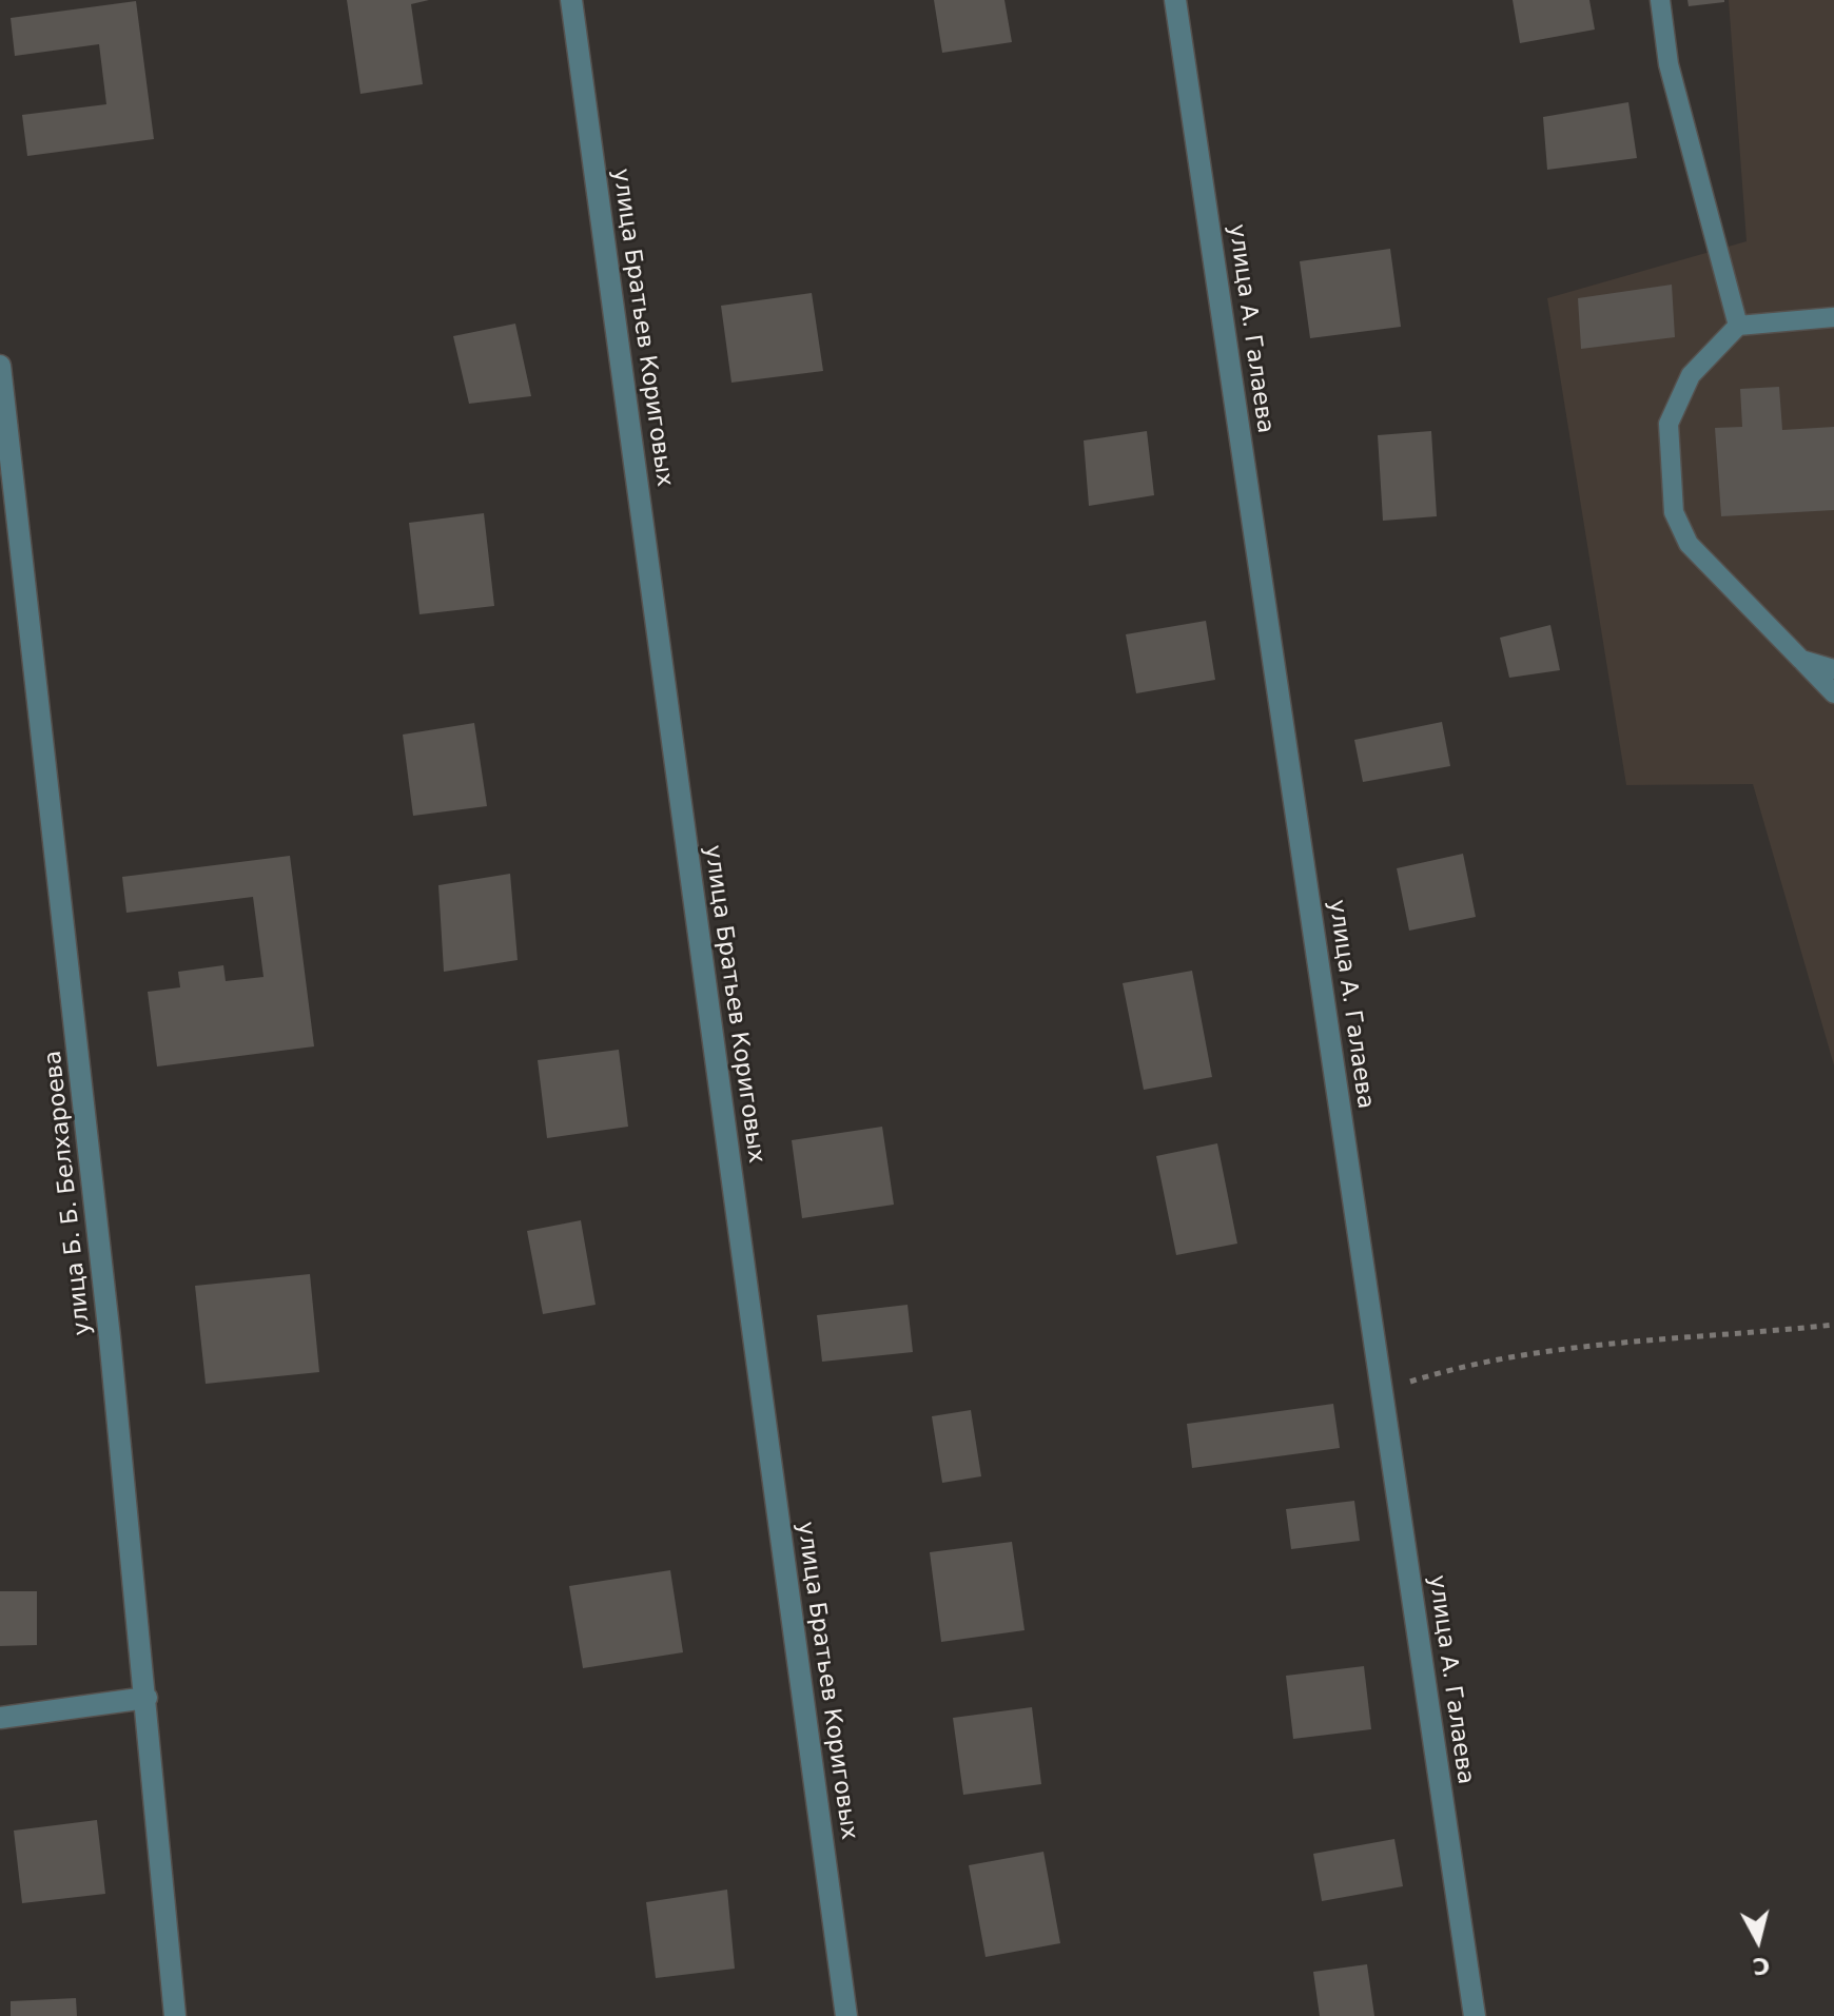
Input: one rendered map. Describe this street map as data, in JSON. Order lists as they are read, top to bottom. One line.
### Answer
{"streets":{"street":["улица Братьев Кориговых","улица А. Галаева","улица Б. Б. Белхароева"]},"north":"bottom"}
